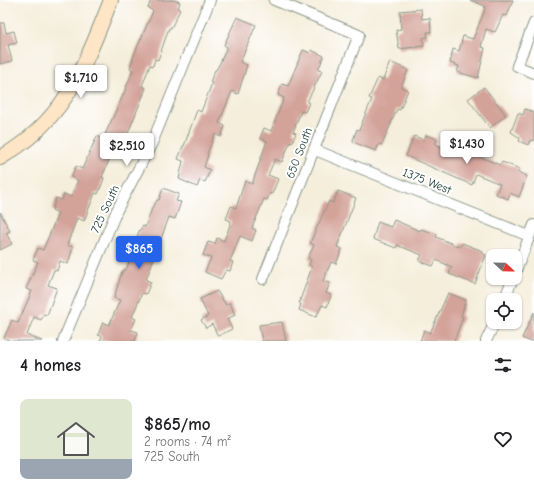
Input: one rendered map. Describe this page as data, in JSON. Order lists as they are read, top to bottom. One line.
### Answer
{"streets":{"street":["650 South","1375 West","725 South"]},"crossings":[["650 South","1375 West"]],"north":"right","page":{"price":["$1,710","$1,430","$2,510","$865"],"heading":"4 homes","list":[{"name":"$865/mo","note":"2 rooms · 74 m² · 725 South"}]}}
